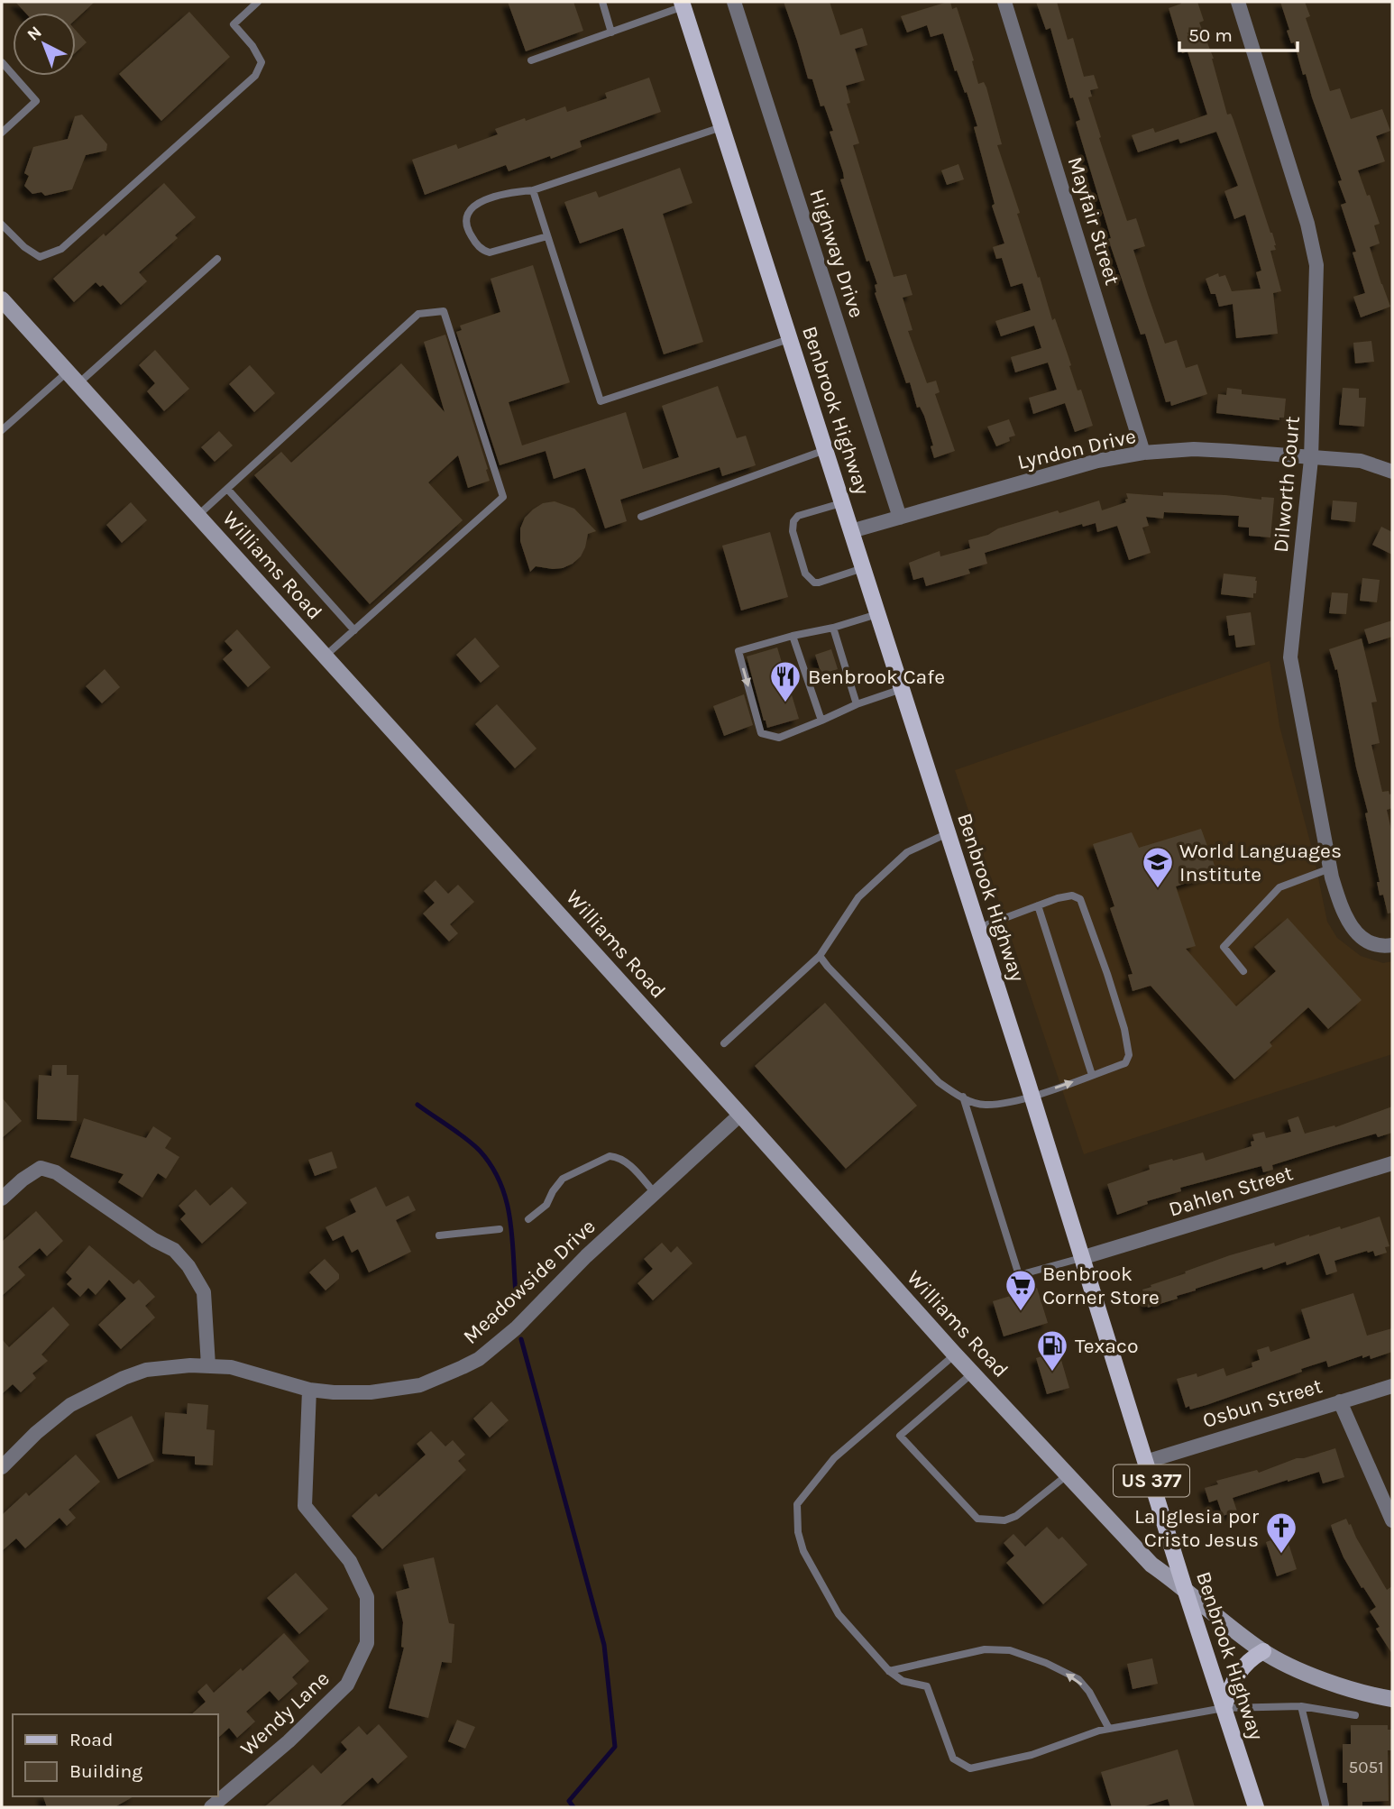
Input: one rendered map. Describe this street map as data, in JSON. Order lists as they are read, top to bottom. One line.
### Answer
{"streets":{"main road":["Benbrook Highway","US 377"],"street":["Mayfair Street","Highway Drive","Lyndon Drive","Dilworth Court","Williams Road","Dahlen Street","Meadowside Drive","Osbun Street","Wendy Lane"]},"crossings":[["Mayfair Street","Lyndon Drive"],["Highway Drive","Lyndon Drive"],["Benbrook Highway","Lyndon Drive"],["Benbrook Highway","Williams Road"],["Benbrook Highway","Dahlen Street"],["Benbrook Highway","Osbun Street"],["Lyndon Drive","Dilworth Court"],["Williams Road","Meadowside Drive"],["Meadowside Drive","Wendy Lane"]],"places":{"restaurant":["Benbrook Cafe"],"school or university":["World Languages Institute"],"supermarket":["Benbrook Corner Store"],"fuel station":["Texaco"],"church":["La Iglesia por Cristo Jesus"]},"house_numbers":["5051"],"legend":["Road","Building"],"scale_bar":"50 m","north":"top left"}
